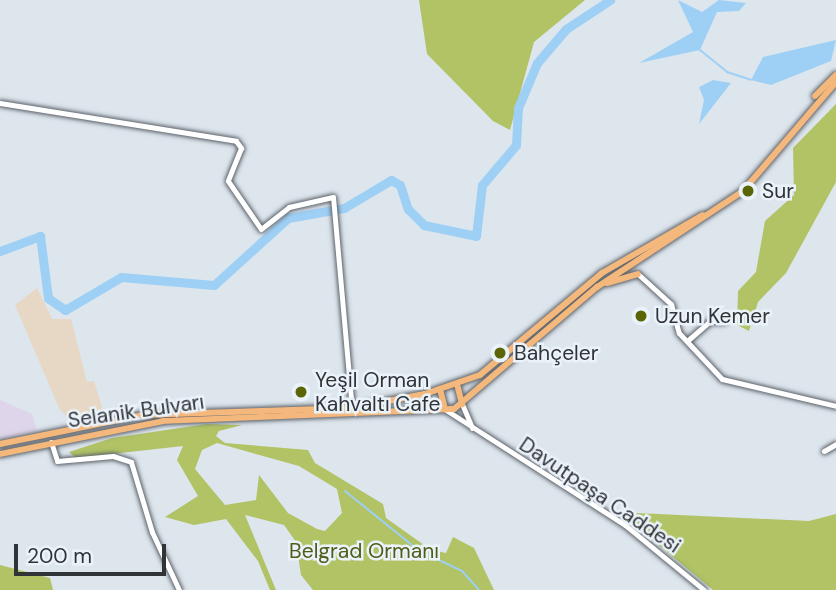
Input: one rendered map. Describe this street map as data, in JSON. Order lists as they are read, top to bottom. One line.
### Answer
{"streets":{"main road":["Selanik Bulvarı"],"street":["Davutpaşa Caddesi"]},"crossings":[["Selanik Bulvarı","Davutpaşa Caddesi"]],"parks":["Belgrad Ormanı"],"places":["Sur","Uzun Kemer","Bahçeler","Yeşil Orman Kahvaltı Cafe"],"scale_bar":"200 m"}
